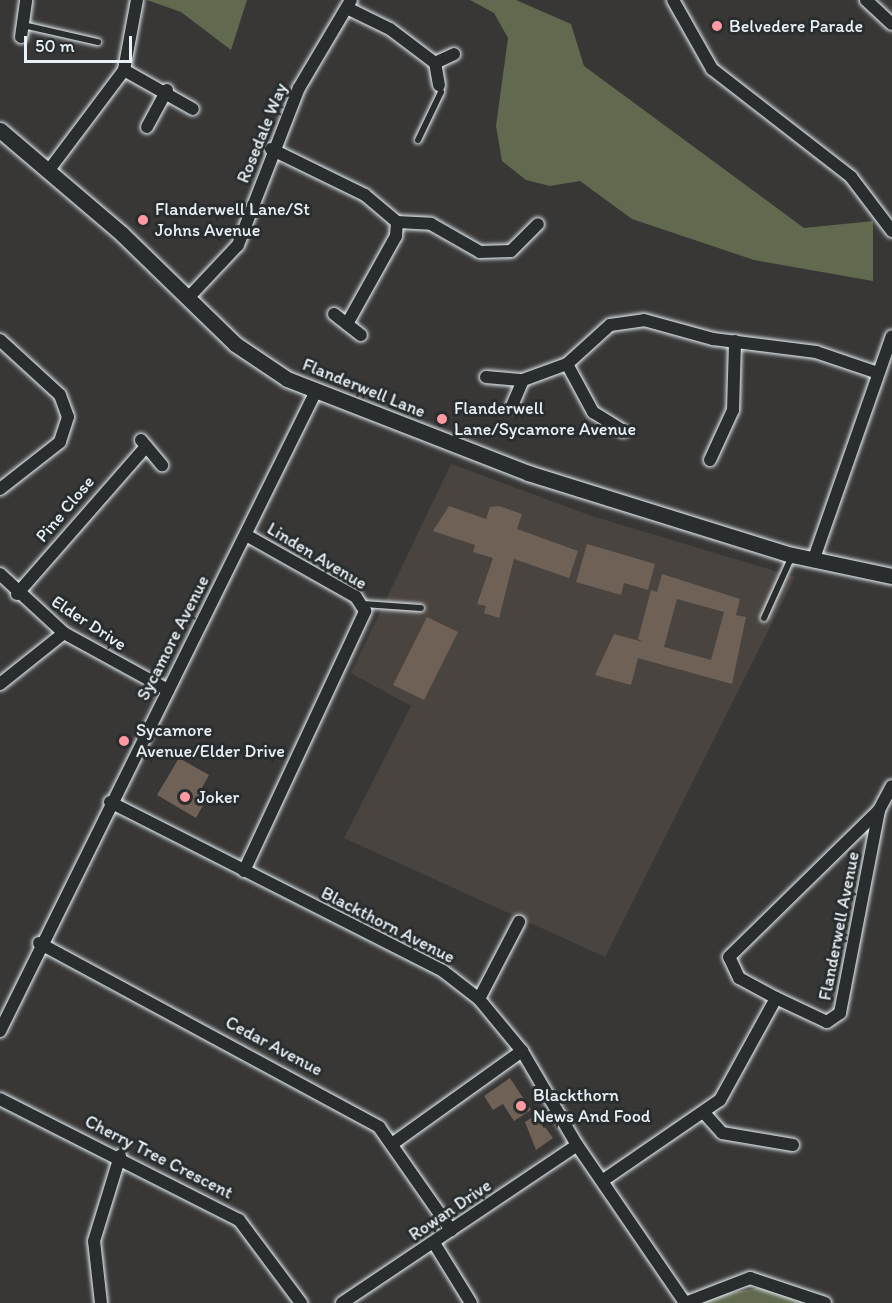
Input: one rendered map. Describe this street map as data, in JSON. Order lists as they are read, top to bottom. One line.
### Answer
{"streets":{"street":["Rosedale Way","Flanderwell Lane","Pine Close","Linden Avenue","Elder Drive","Sycamore Avenue","Blackthorn Avenue","Flanderwell Avenue","Cedar Avenue","Cherry Tree Crescent","Rowan Drive"]},"crossings":[["Rosedale Way","Flanderwell Lane"],["Flanderwell Lane","Sycamore Avenue"],["Pine Close","Elder Drive"],["Linden Avenue","Sycamore Avenue"],["Linden Avenue","Blackthorn Avenue"],["Elder Drive","Sycamore Avenue"],["Sycamore Avenue","Blackthorn Avenue"],["Sycamore Avenue","Cedar Avenue"],["Blackthorn Avenue","Rowan Drive"],["Cedar Avenue","Rowan Drive"]],"places":["Belvedere Parade","Flanderwell Lane/St Johns Avenue","Flanderwell Lane/Sycamore Avenue","Sycamore Avenue/Elder Drive","Joker","Blackthorn News And Food"],"scale_bar":"50 m"}
